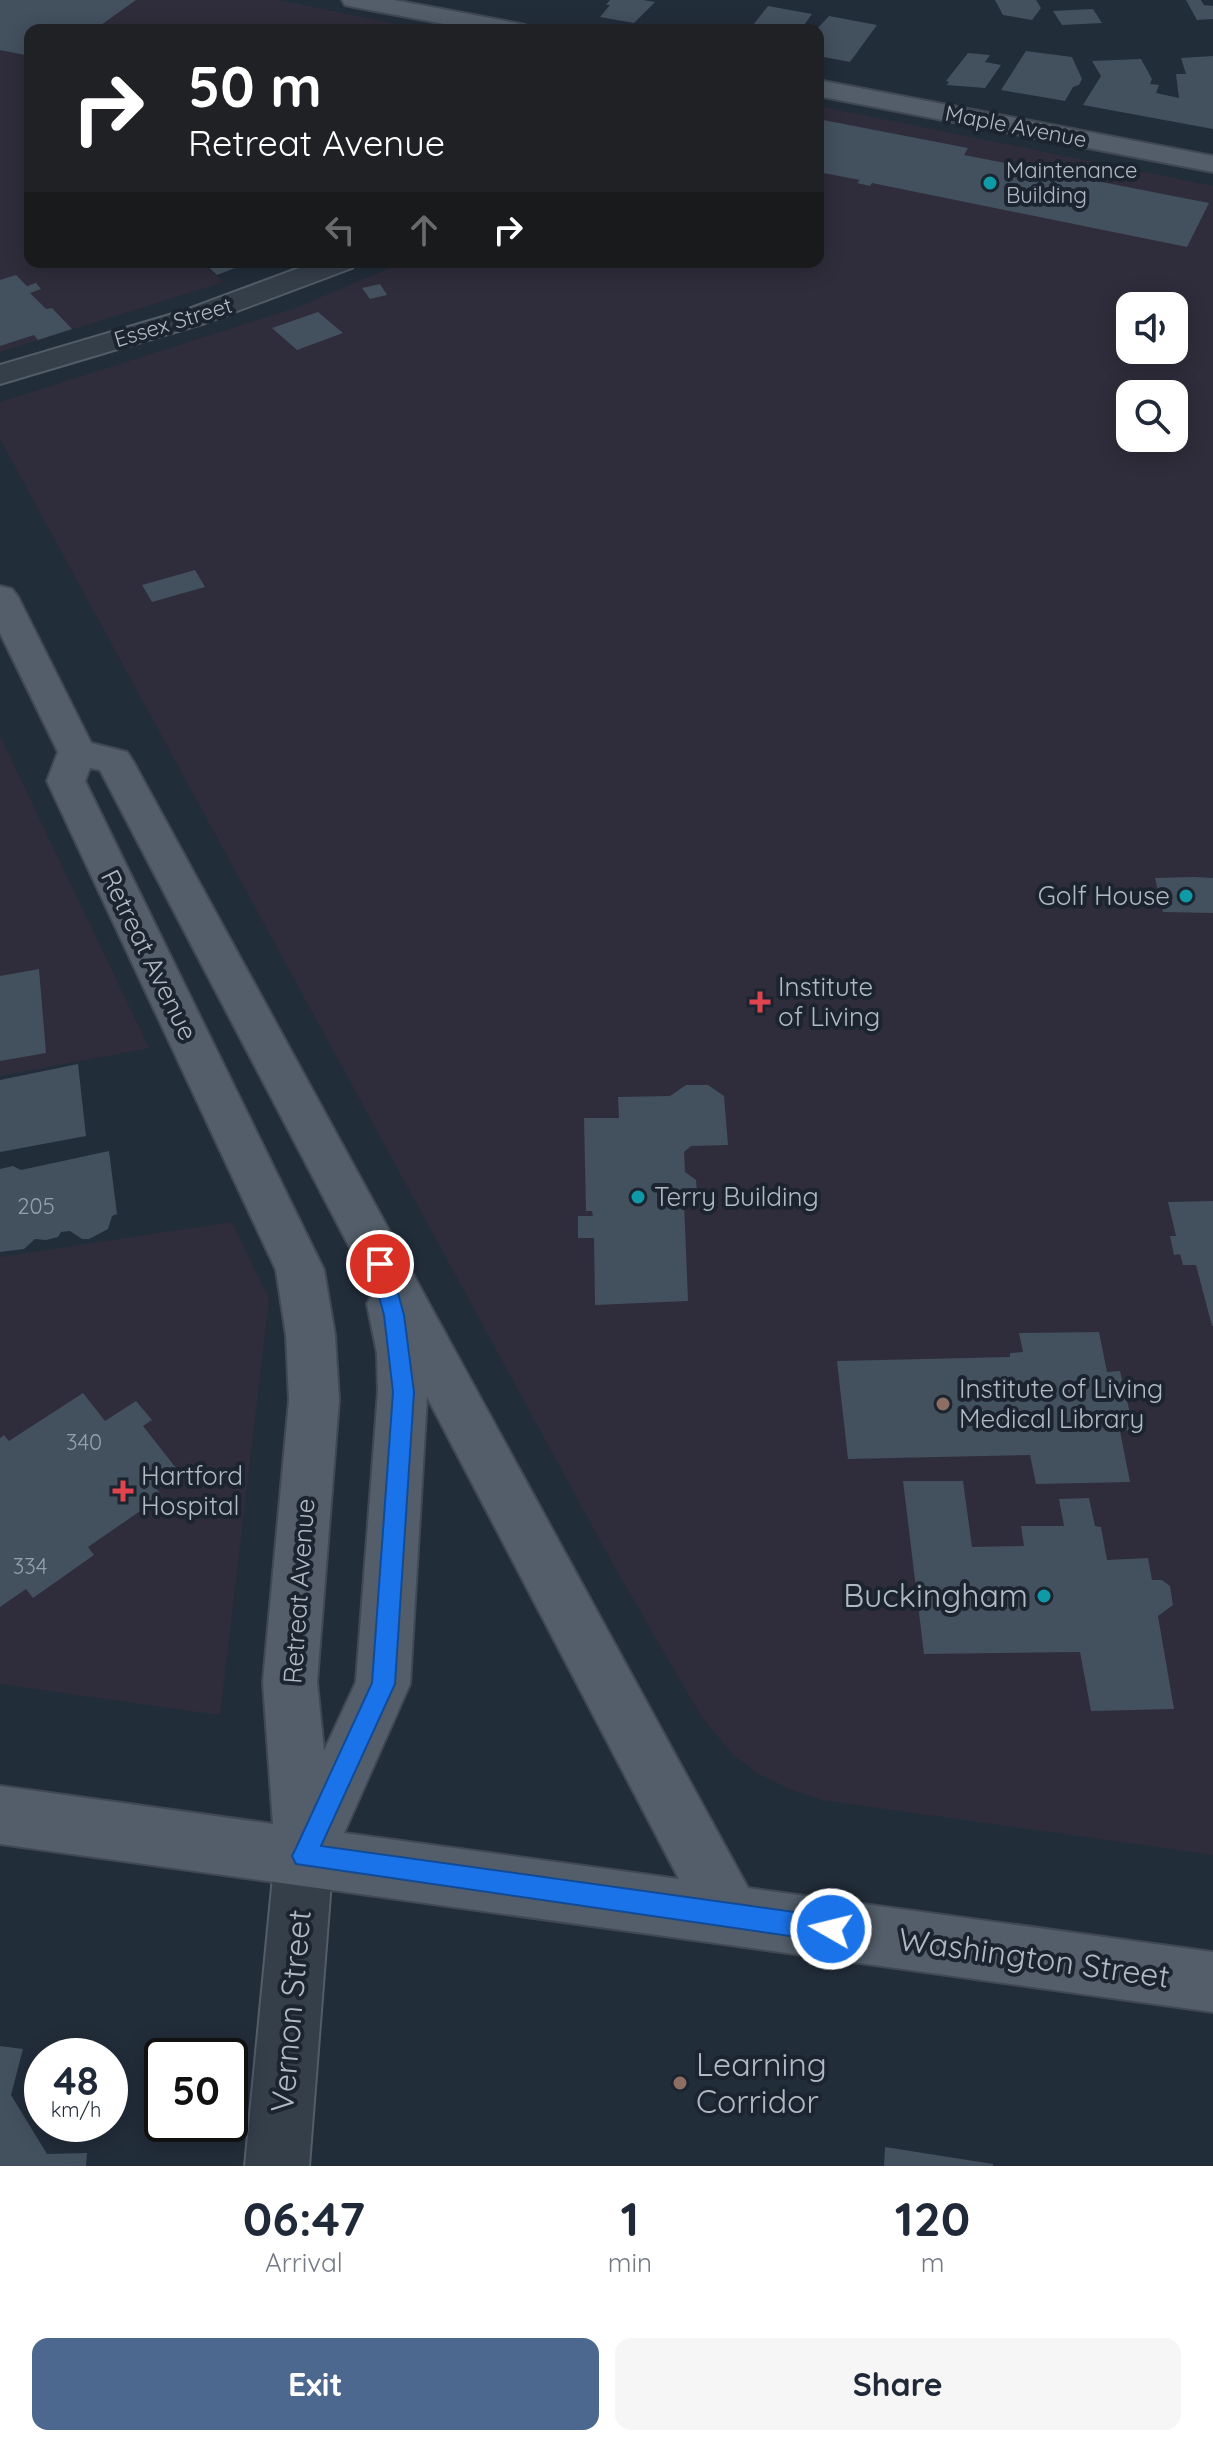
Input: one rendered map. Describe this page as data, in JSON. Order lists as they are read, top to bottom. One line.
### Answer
{"streets":{"main road":["Maple Avenue","Retreat Avenue","Washington Street"],"street":["Essex Street","Vernon Street"]},"crossings":[["Retreat Avenue","Washington Street"],["Retreat Avenue","Vernon Street"],["Washington Street","Vernon Street"]],"places":{"other":["Maintenance Building","Golf House","Terry Building","Institute of Living Medical Library","Buckingham","Learning Corridor"],"health":["Institute of Living","Hartford Hospital"]},"house_numbers":["205","340","334"],"page":{"turn":["50 m","Retreat Avenue"],"speed":"48 km/h","limit":"50","eta":["06:47","Arrival","1","min","120","m"],"buttons":["Exit","Share"]}}
